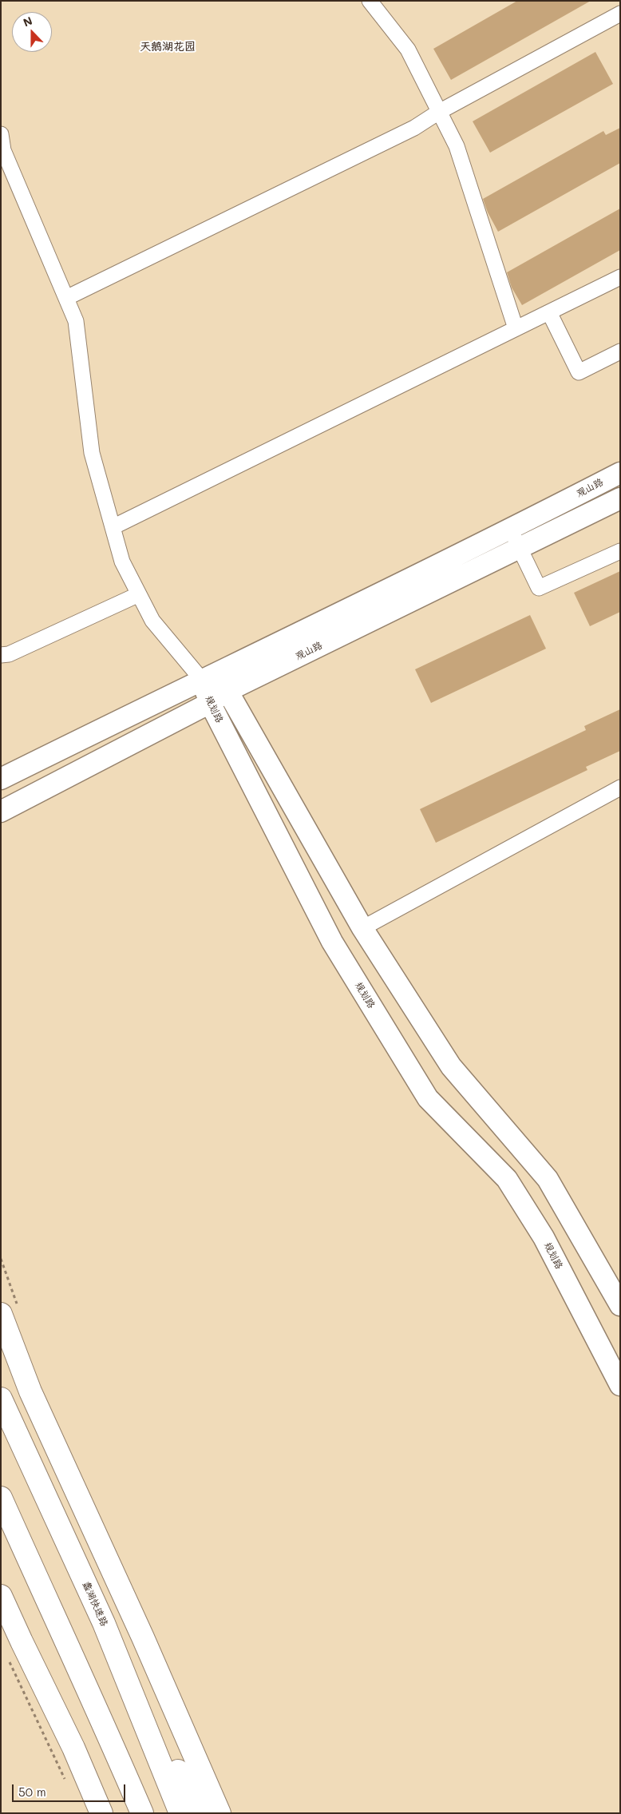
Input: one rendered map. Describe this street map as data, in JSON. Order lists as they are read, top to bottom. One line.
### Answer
{"streets":{"main road":["蠡湖快速路"],"street":["观山路","规划路"]},"crossings":[["观山路","规划路"]],"districts":["天鹅湖花园"],"scale_bar":"50 m","north":"top"}
